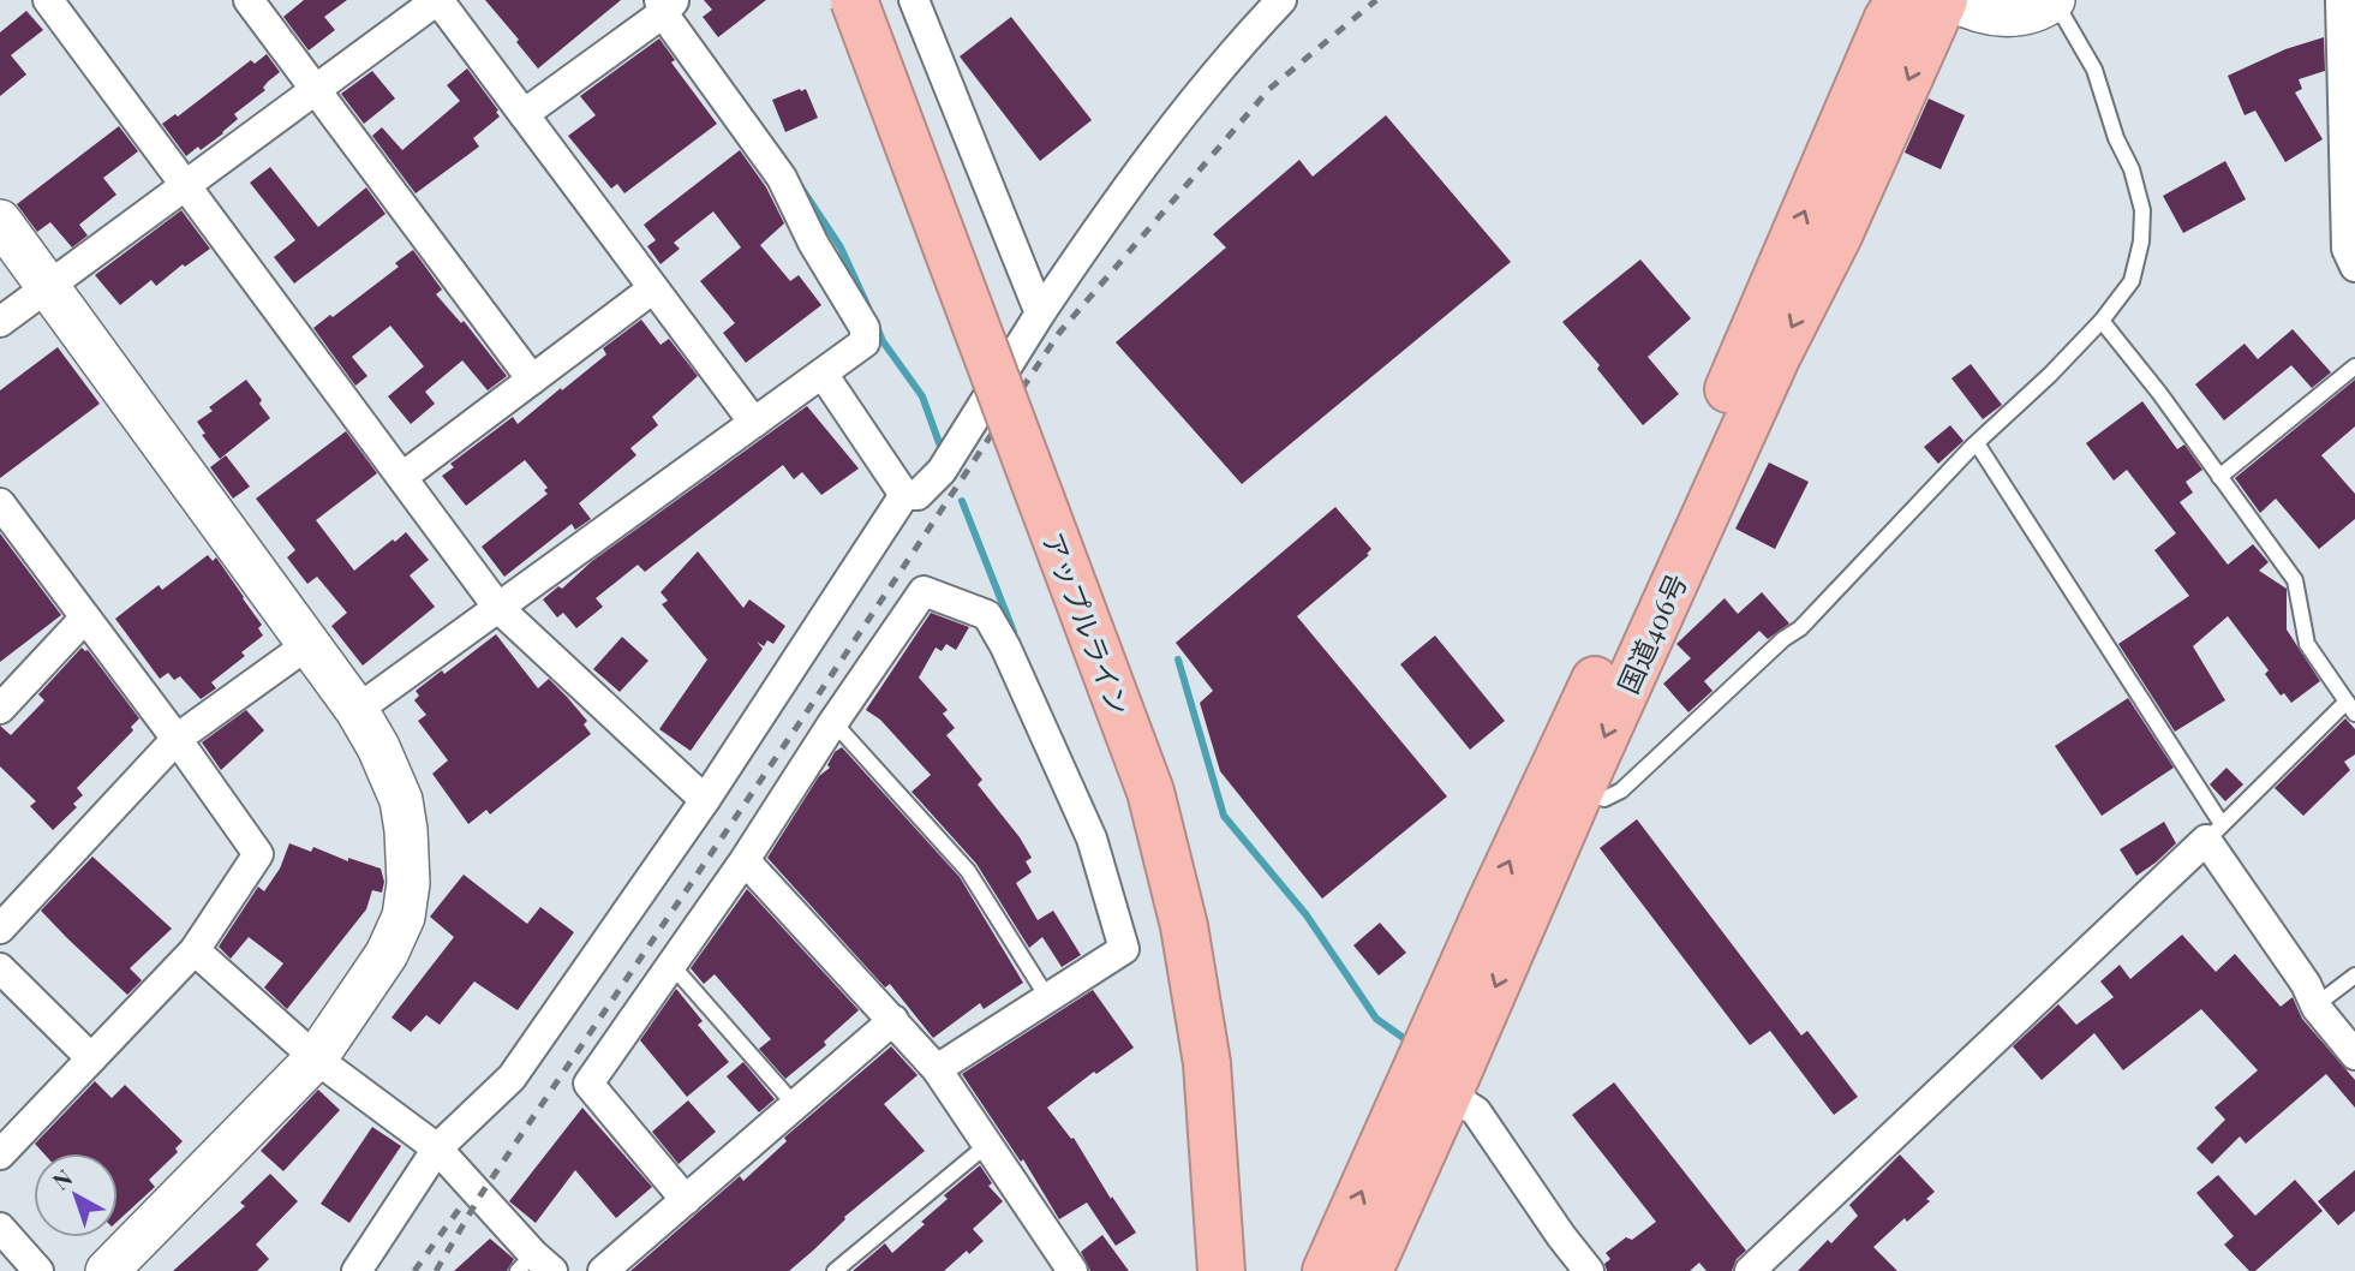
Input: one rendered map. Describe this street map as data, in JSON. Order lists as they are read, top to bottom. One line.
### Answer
{"streets":{"highway":["アップルライン","国道406号"]},"north":"top left"}
